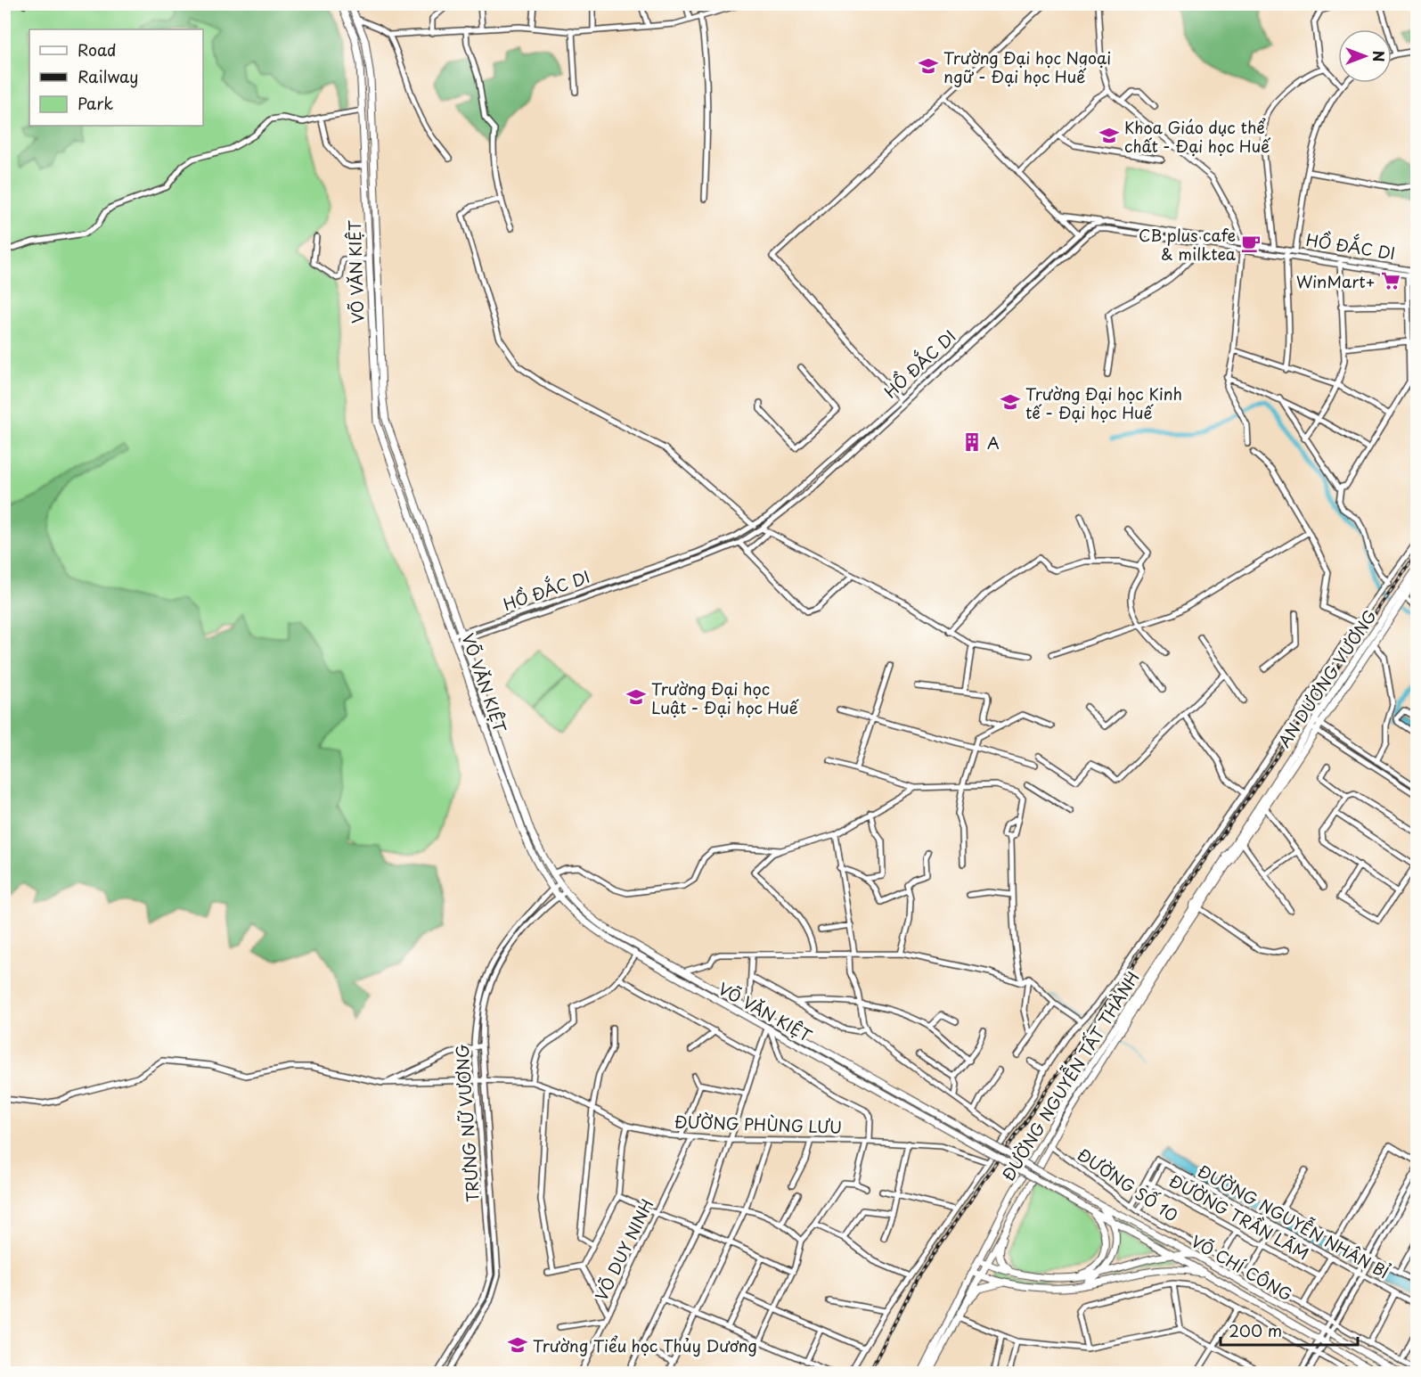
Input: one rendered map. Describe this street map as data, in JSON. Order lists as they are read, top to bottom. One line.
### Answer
{"streets":{"main road":["VÕ VĂN KIỆT","AN DƯƠNG VƯƠNG","ĐƯỜNG NGUYỄN TẤT THÀNH","VÕ CHÍ CÔNG"],"street":["HỒ ĐẮC DI","TRƯNG NỮ VƯƠNG","ĐƯỜNG PHÙNG LƯU","ĐƯỜNG SỐ 10","ĐƯỜNG TRẦN LÃM","ĐƯỜNG NGUYỄN NHÂN BỈ","VÕ DUY NINH"]},"crossings":[["HỒ ĐẮC DI","VÕ VĂN KIỆT"],["VÕ VĂN KIỆT","TRƯNG NỮ VƯƠNG"],["VÕ VĂN KIỆT","VÕ CHÍ CÔNG"],["AN DƯƠNG VƯƠNG","ĐƯỜNG NGUYỄN TẤT THÀNH"],["ĐƯỜNG NGUYỄN TẤT THÀNH","ĐƯỜNG SỐ 10"],["TRƯNG NỮ VƯƠNG","ĐƯỜNG PHÙNG LƯU"],["ĐƯỜNG PHÙNG LƯU","VÕ DUY NINH"],["ĐƯỜNG TRẦN LÃM","ĐƯỜNG NGUYỄN NHÂN BỈ"]],"places":{"school or university":["Trường Đại học Ngoại ngữ - Đại học Huế","Khoa Giáo dục thể chất - Đại học Huế","Trường Đại học Kinh tế - Đại học Huế","Trường Đại học Luật - Đại học Huế","Trường Tiểu học Thủy Dương"],"cafe":["CB plus cafe & milktea"],"supermarket":["WinMart+"],"building":["A"]},"legend":["Road","Railway","Park"],"scale_bar":"200 m","north":"right"}
